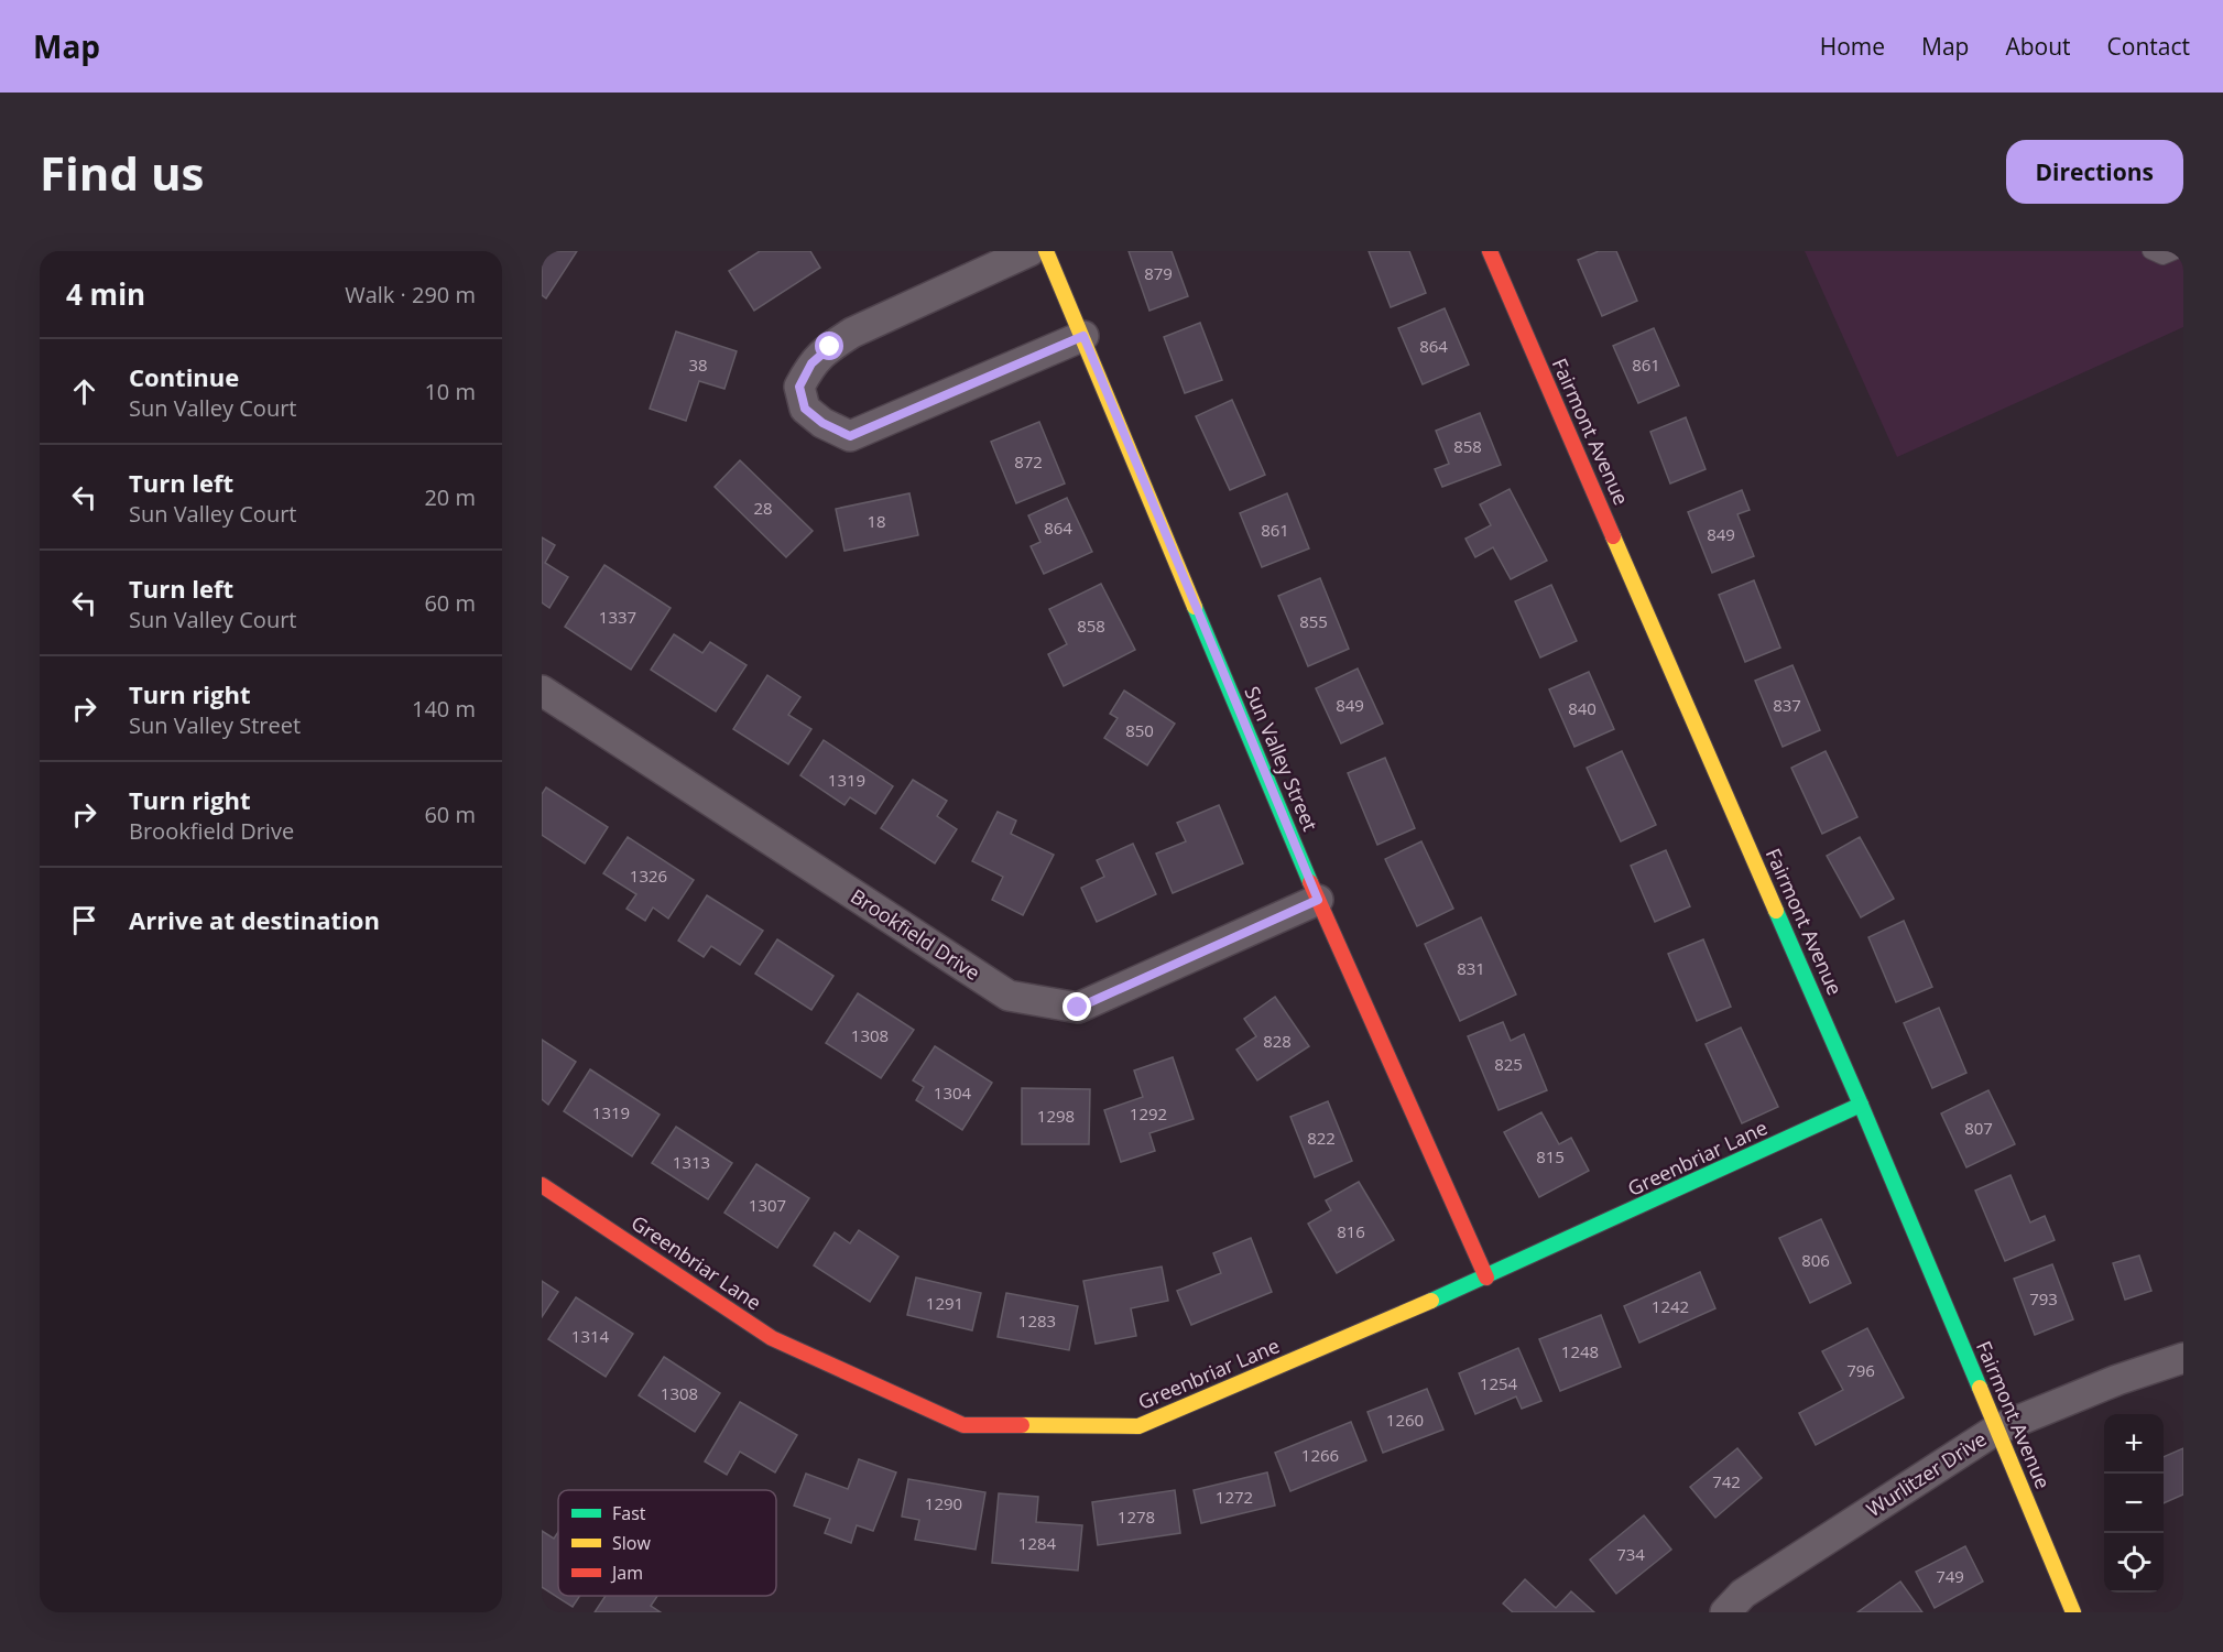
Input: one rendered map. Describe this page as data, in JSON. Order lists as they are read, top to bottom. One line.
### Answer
{"streets":{"street":["Fairmont Avenue","Sun Valley Street","Brookfield Drive","Greenbriar Lane","Wurlitzer Drive"]},"crossings":[["Fairmont Avenue","Greenbriar Lane"],["Fairmont Avenue","Wurlitzer Drive"],["Sun Valley Street","Brookfield Drive"],["Sun Valley Street","Greenbriar Lane"]],"house_numbers":["879","864","38","861","858","872","28","18","864","861","849","1337","855","858","849","837","840","850","1319","1326","831","1308","828","825","1304","1319","1292","1298","807","822","815","1313","1307","816","806","793","1291","1242","1283","1314","1248","796","1254","1308","1260","1266","742","1272","1290","1278","1284","734","749"],"legend":["Fast","Slow","Jam"],"page":{"header":"Map","nav":["Home","Map","About","Contact"],"buttons":"Directions","title":"Find us","heading":["4 min","Walk · 290 m"],"list":[["Continue","Sun Valley Court","10 m"],["Turn left","Sun Valley Court","20 m"],["Turn left","Sun Valley Court","60 m"],["Turn right","Sun Valley Street","140 m"],["Turn right","Brookfield Drive","60 m"],"Arrive at destination"],"map_buttons":["+","−"]}}
